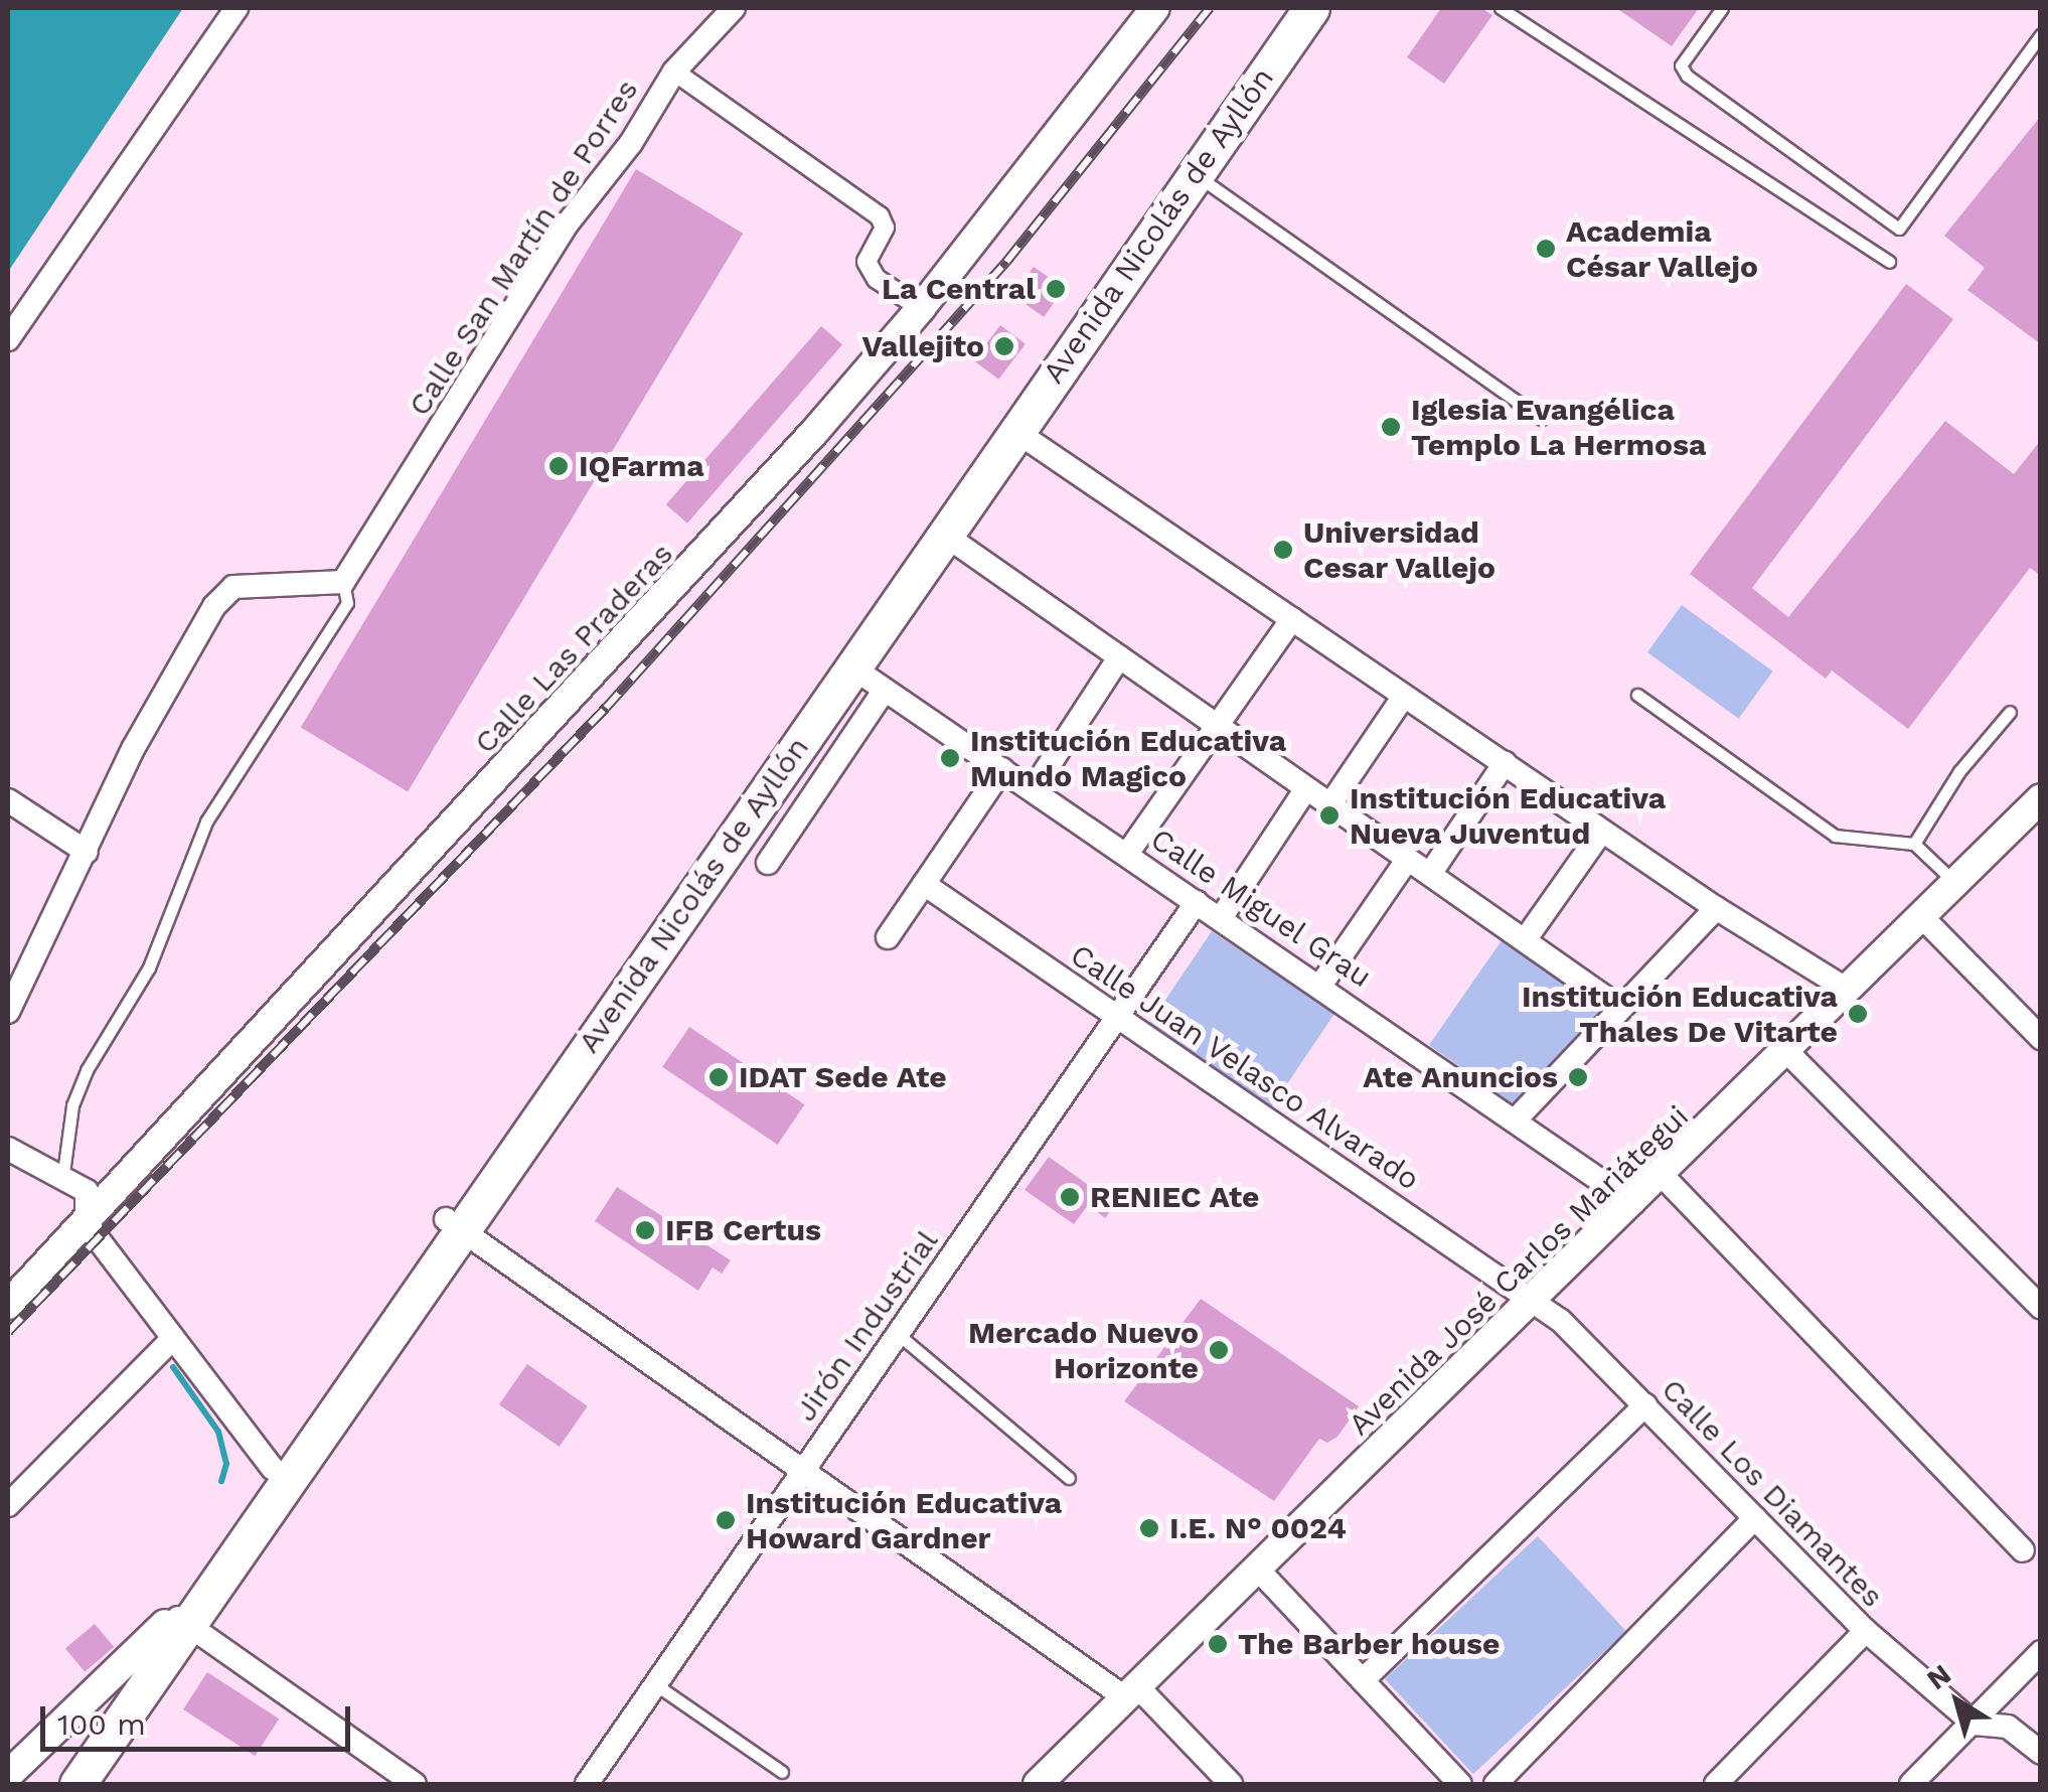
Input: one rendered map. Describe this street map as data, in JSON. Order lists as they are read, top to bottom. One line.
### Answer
{"streets":{"main road":["Avenida Nicolás de Ayllón"],"street":["Calle San Martín de Porres","Calle Las Praderas","Calle Miguel Grau","Calle Juan Velasco Alvarado","Avenida José Carlos Mariátegui","Jirón Industrial","Calle Los Diamantes"]},"crossings":[["Avenida Nicolás de Ayllón","Calle Miguel Grau"],["Calle Miguel Grau","Avenida José Carlos Mariátegui"],["Calle Miguel Grau","Jirón Industrial"],["Calle Juan Velasco Alvarado","Avenida José Carlos Mariátegui"],["Calle Juan Velasco Alvarado","Jirón Industrial"],["Calle Juan Velasco Alvarado","Calle Los Diamantes"],["Avenida José Carlos Mariátegui","Calle Los Diamantes"]],"places":["Academia César Vallejo","La Central","Vallejito","Iglesia Evangélica Templo La Hermosa","IQFarma","Universidad Cesar Vallejo","Institución Educativa Mundo Magico","Institución Educativa Nueva Juventud","Institución Educativa Thales De Vitarte","IDAT Sede Ate","Ate Anuncios","RENIEC Ate","IFB Certus","Mercado Nuevo Horizonte","Institución Educativa Howard Gardner","I.E. N° 0024","The Barber house"],"scale_bar":"100 m","north":"top left"}
